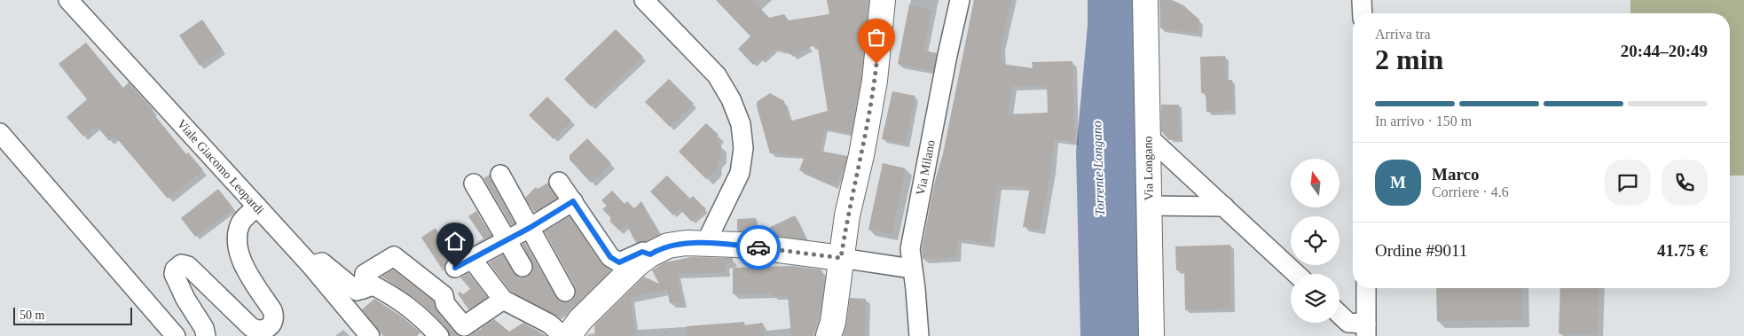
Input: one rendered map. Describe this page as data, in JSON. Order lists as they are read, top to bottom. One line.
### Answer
{"streets":{"street":["Viale Giacomo Leopardi","Via Milano","Via Longano"]},"water":["Torrente Longano"],"scale_bar":"50 m","north":"top","page":{"heading":["2 min","Arriva tra","20:44–20:49"],"panel":["Marco","Corriere · 4.6","Ordine #9011","41.75 €"],"bar":"In arrivo · 150 m","round":"M","scale":"50 m"}}
